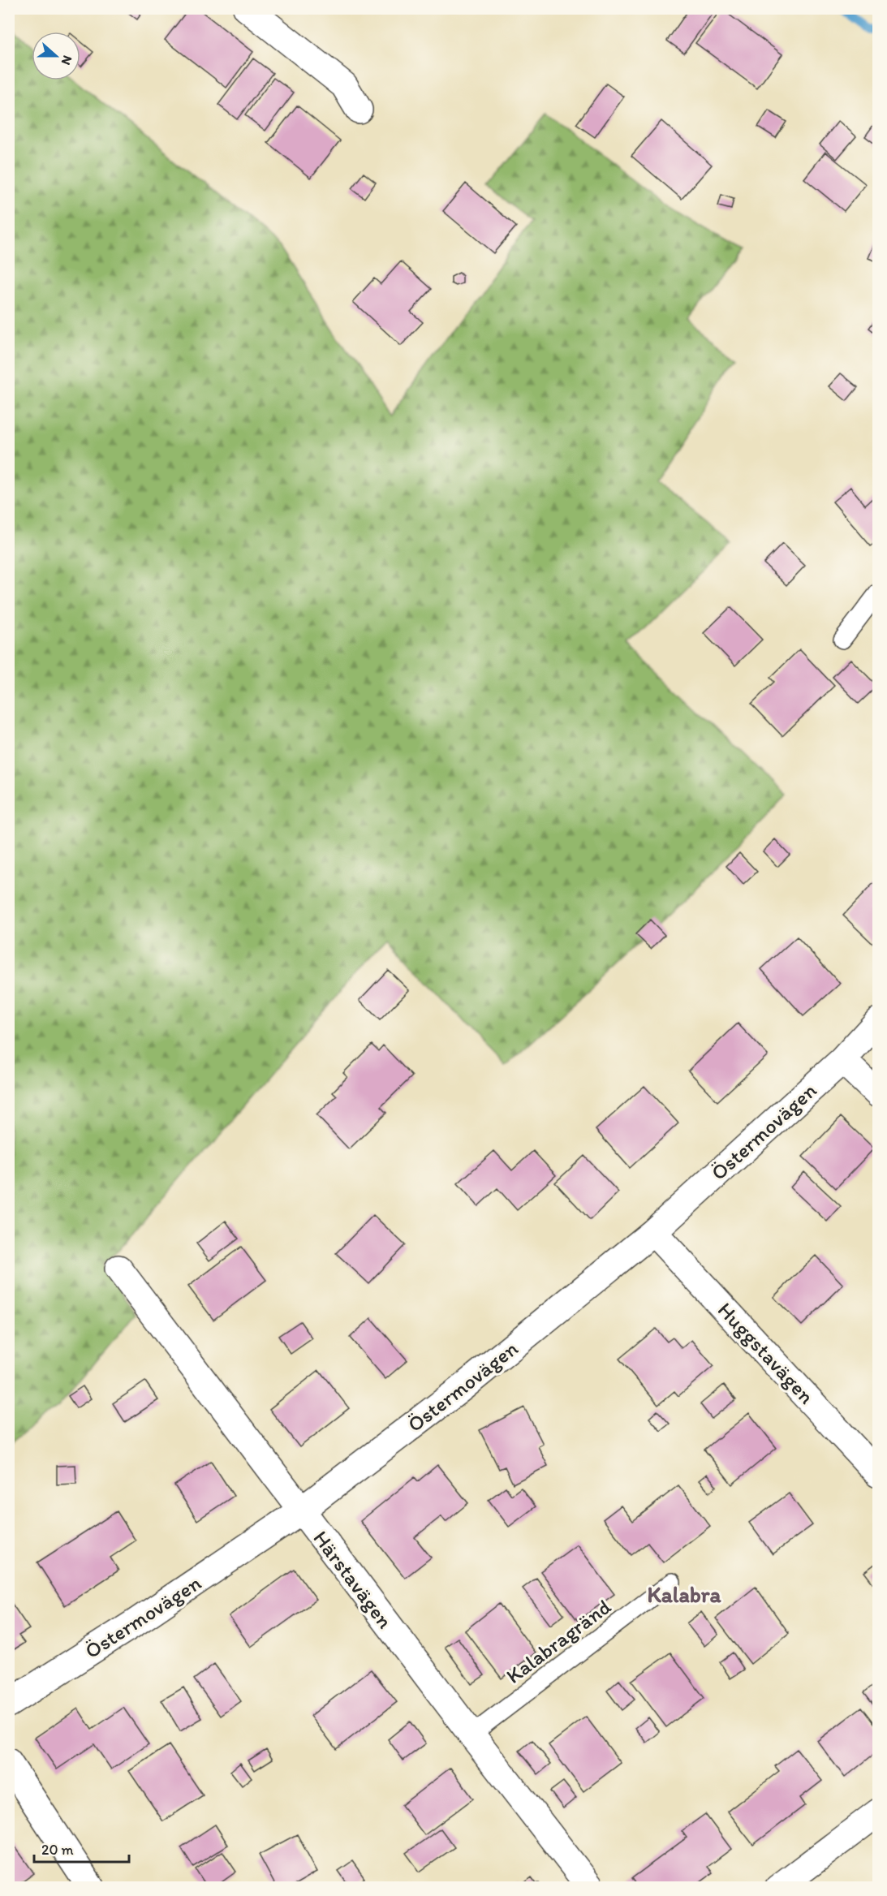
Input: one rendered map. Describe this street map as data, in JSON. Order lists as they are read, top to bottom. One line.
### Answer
{"streets":{"street":["Östermovägen","Huggstavägen","Härstavägen"],"lane":["Kalabragränd"]},"crossings":[["Östermovägen","Huggstavägen"],["Östermovägen","Härstavägen"],["Härstavägen","Kalabragränd"]],"districts":["Kalabra"],"scale_bar":"20 m","north":"right"}
